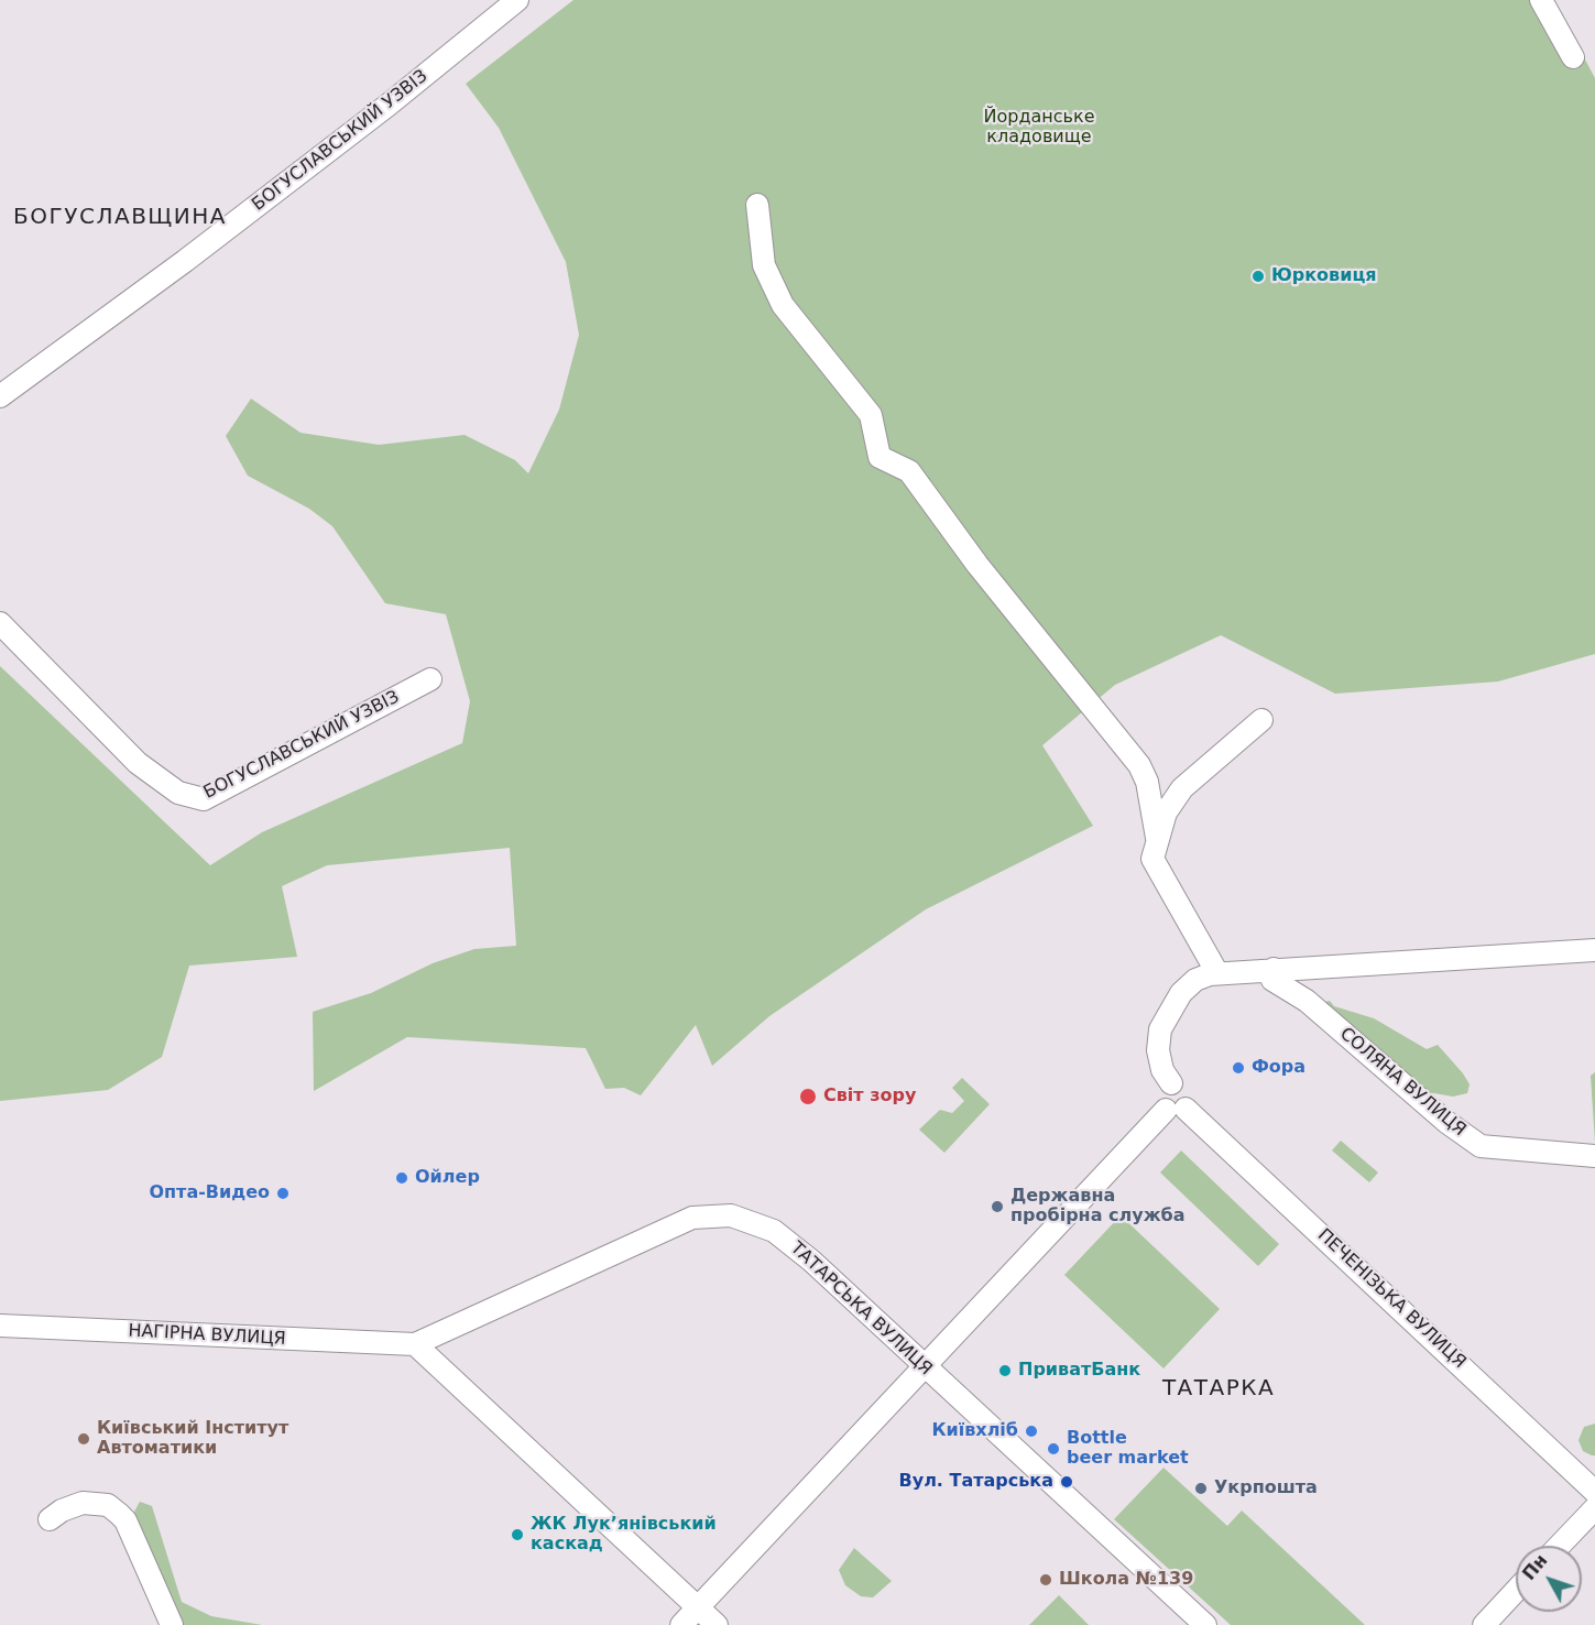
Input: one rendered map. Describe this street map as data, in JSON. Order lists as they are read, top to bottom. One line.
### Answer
{"streets":{"street":["БОГУСЛАВСЬКИЙ УЗВІЗ","СОЛЯНА ВУЛИЦЯ","ПЕЧЕНІЗЬКА ВУЛИЦЯ","ТАТАРСЬКА ВУЛИЦЯ","НАГІРНА ВУЛИЦЯ"]},"crossings":[["ТАТАРСЬКА ВУЛИЦЯ","НАГІРНА ВУЛИЦЯ"]],"districts":["БОГУСЛАВЩИНА","ТАТАРКА"],"parks":["Йорданське кладовище"],"places":["Юрковиця","Фора","Світ зору","Ойлер","Опта-Видео","Державна пробірна служба","ПриватБанк","Київхліб","Київський Інститут Автоматики","Bottle beer market","Вул. Татарська","Укрпошта","ЖК Лук’янівський каскад","Школа №139"],"north":"top left"}
